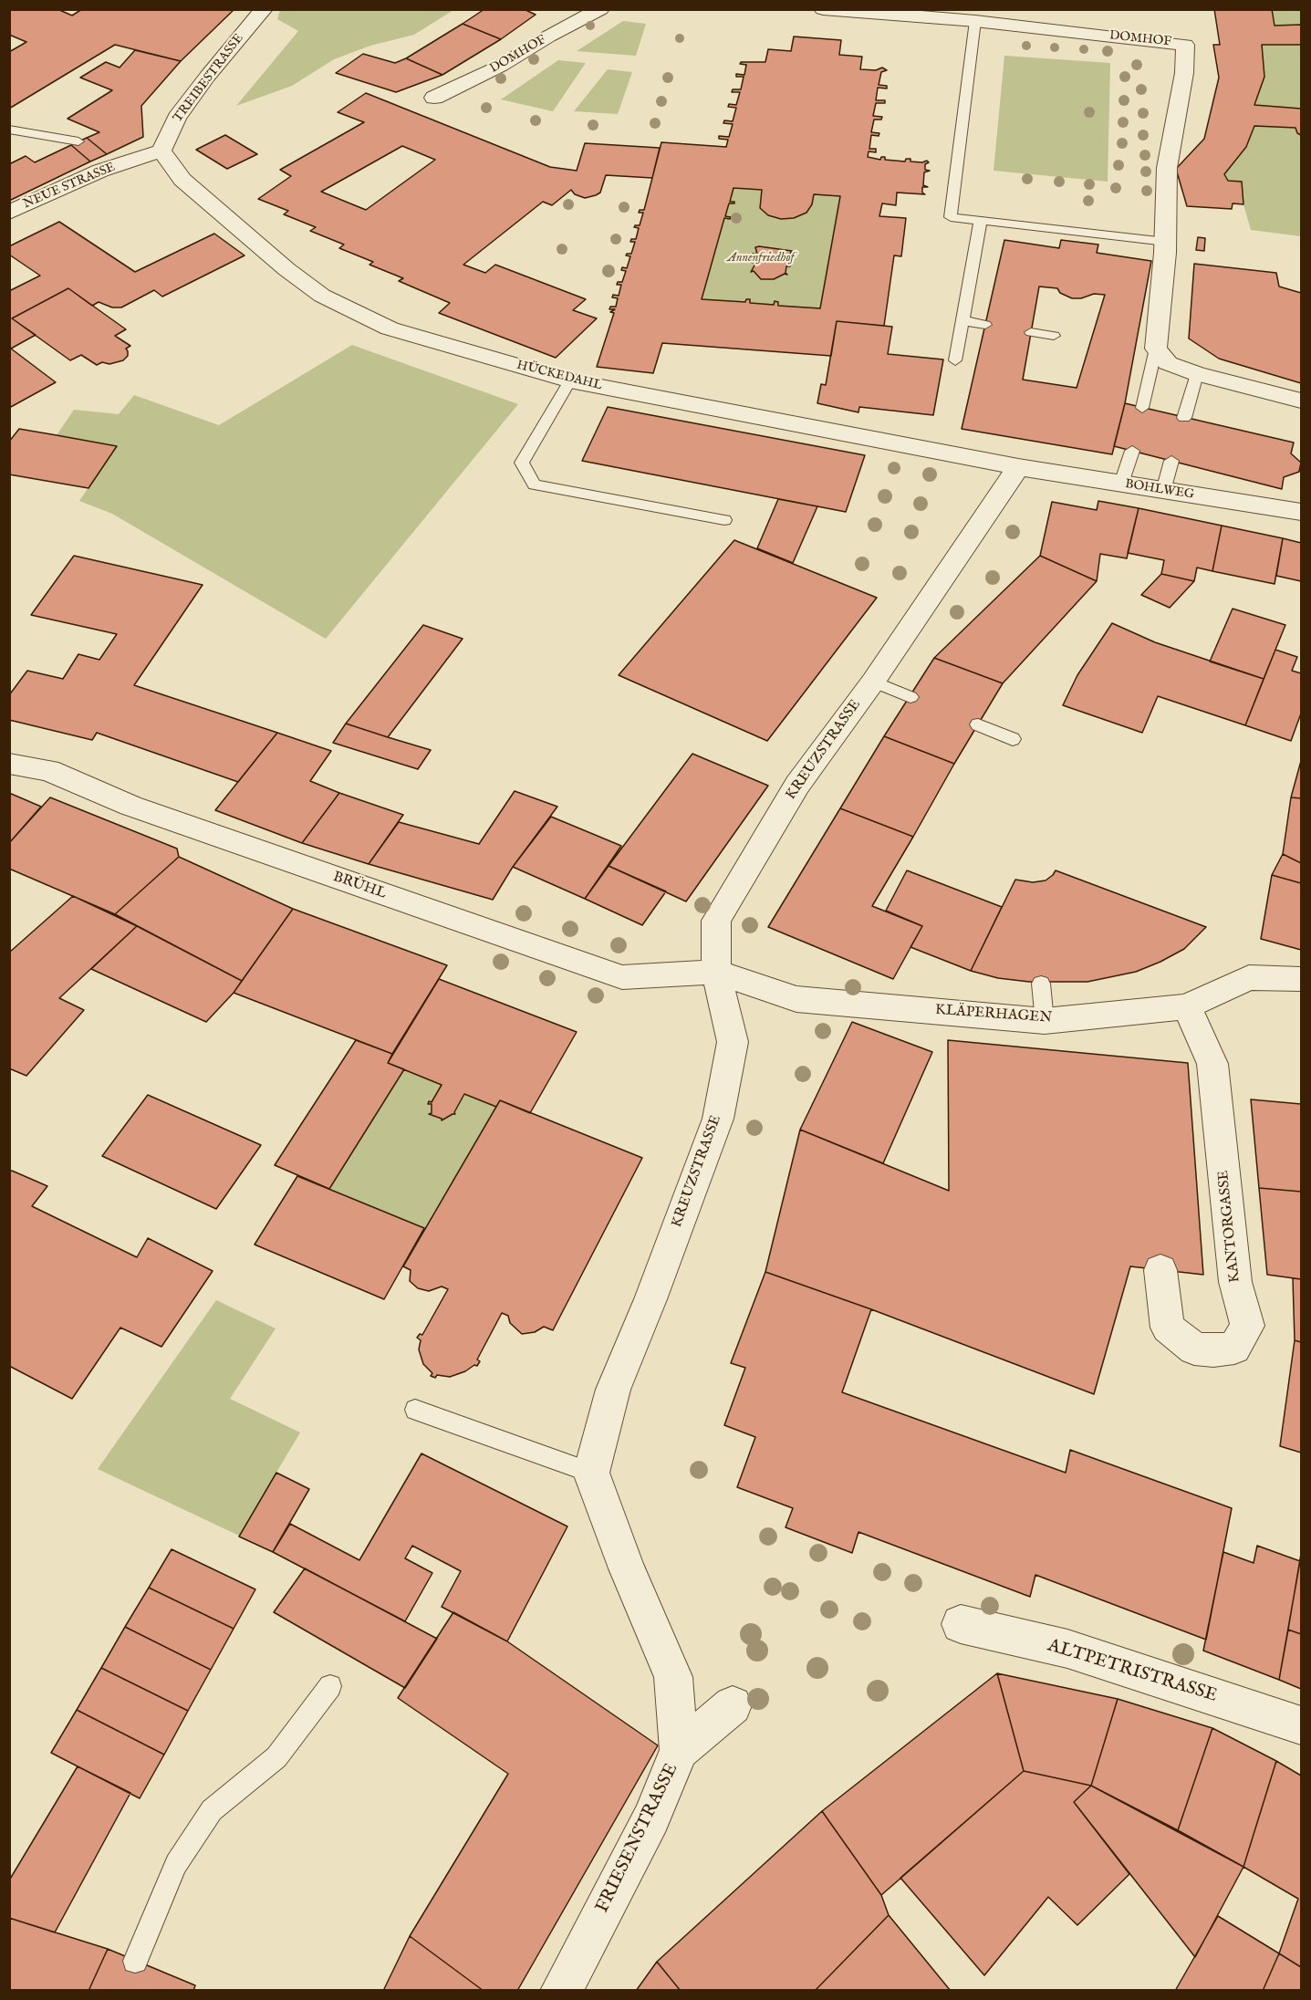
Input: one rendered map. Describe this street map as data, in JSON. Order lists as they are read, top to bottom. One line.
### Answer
{"streets":{"street":["DOMHOF","TREIBESTRASSE","NEUE STRASSE","HÜCKEDAHL","BOHLWEG","KREUZSTRASSE","BRÜHL","KLÄPERHAGEN","KANTORGASSE","ALTPETRISTRASSE","FRIESENSTRASSE"]},"crossings":[["TREIBESTRASSE","NEUE STRASSE"],["TREIBESTRASSE","HÜCKEDAHL"],["NEUE STRASSE","HÜCKEDAHL"],["HÜCKEDAHL","BOHLWEG"],["HÜCKEDAHL","KREUZSTRASSE"],["BOHLWEG","KREUZSTRASSE"],["KREUZSTRASSE","BRÜHL"],["KREUZSTRASSE","KLÄPERHAGEN"],["KREUZSTRASSE","FRIESENSTRASSE"],["BRÜHL","KLÄPERHAGEN"],["KLÄPERHAGEN","KANTORGASSE"]],"parks":["Annenfriedhof"]}
